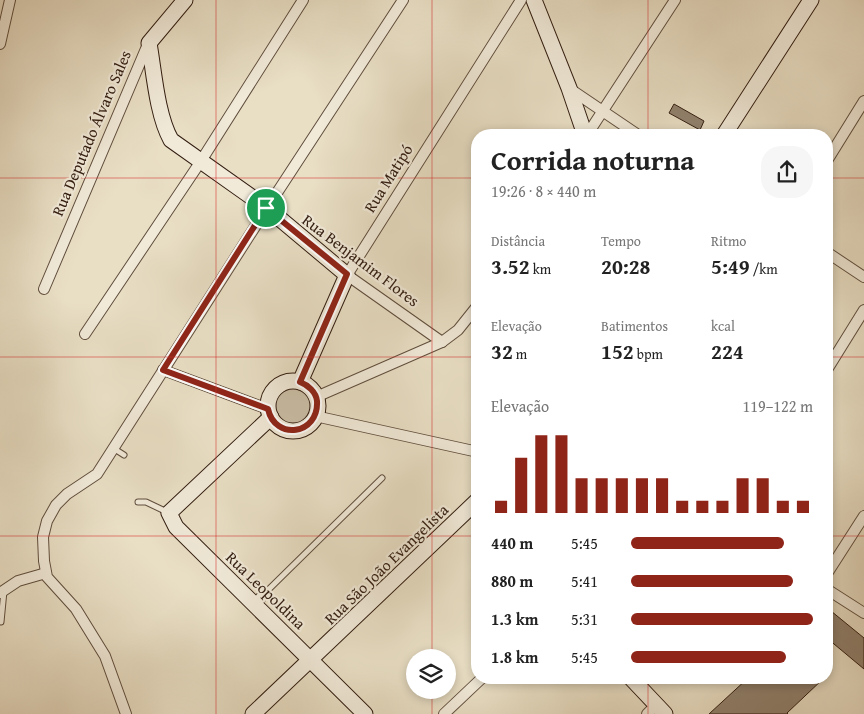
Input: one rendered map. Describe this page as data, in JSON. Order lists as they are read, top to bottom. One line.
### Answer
{"streets":{"street":["Rua Deputado Álvaro Sales","Rua Matipó","Rua Benjamim Flores","Rua São João Evangelista","Rua Leopoldina"]},"crossings":[["Rua Deputado Álvaro Sales","Rua Benjamim Flores"],["Rua Matipó","Rua Benjamim Flores"],["Rua São João Evangelista","Rua Leopoldina"]],"page":{"heading":["Corrida noturna","19:26 · 8 × 440 m"],"stats":[["Distância","3.52 km"],["Tempo","20:28"],["Ritmo","5:49 /km"],["Elevação","32 m"],["Batimentos","152 bpm"],["kcal","224"]],"chart":["Elevação","119–122 m"],"list":[{"name":"440 m","note":"5:45"},{"name":"880 m","note":"5:41"},{"name":"1.3 km","note":"5:31"},{"name":"1.8 km","note":"5:45"}]}}
